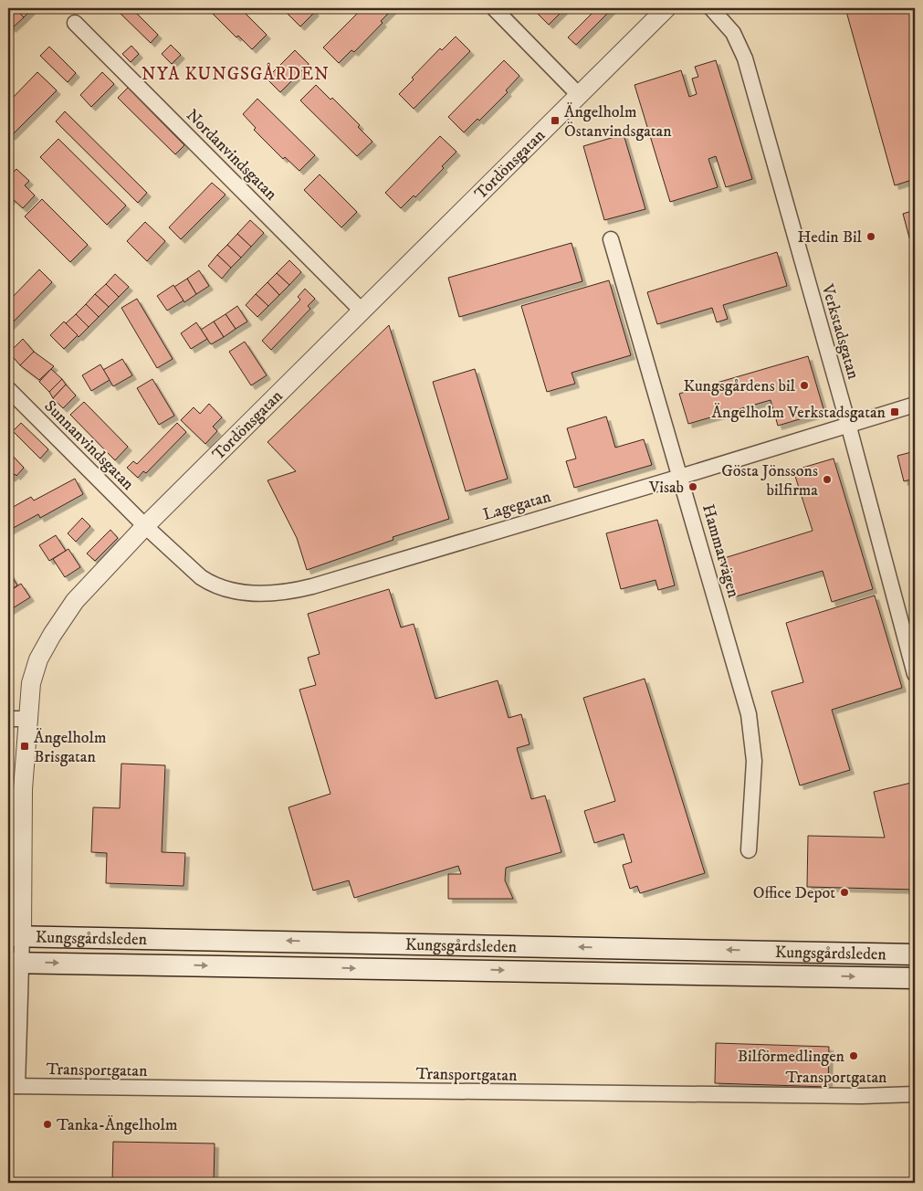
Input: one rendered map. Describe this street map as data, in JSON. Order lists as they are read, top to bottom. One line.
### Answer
{"streets":{"main road":["Kungsgårdsleden"],"street":["Nordanvindsgatan","Tordönsgatan","Verkstadsgatan","Sunnanvindsgatan","Lagegatan","Hammarvägen","Transportgatan"]},"crossings":[["Nordanvindsgatan","Tordönsgatan"],["Tordönsgatan","Sunnanvindsgatan"],["Tordönsgatan","Lagegatan"],["Tordönsgatan","Kungsgårdsleden"],["Tordönsgatan","Transportgatan"],["Verkstadsgatan","Lagegatan"],["Sunnanvindsgatan","Lagegatan"],["Lagegatan","Hammarvägen"],["Kungsgårdsleden","Transportgatan"]],"districts":["NYA KUNGSGÅRDEN"],"places":{"transit":["Ängelholm Östanvindsgatan","Ängelholm Verkstadsgatan","Ängelholm Brisgatan"],"other":["Hedin Bil","Kungsgårdens bil","Gösta Jönssons bilfirma","Visab","Office Depot","Bilförmedlingen","Tanka-Ängelholm"]}}
